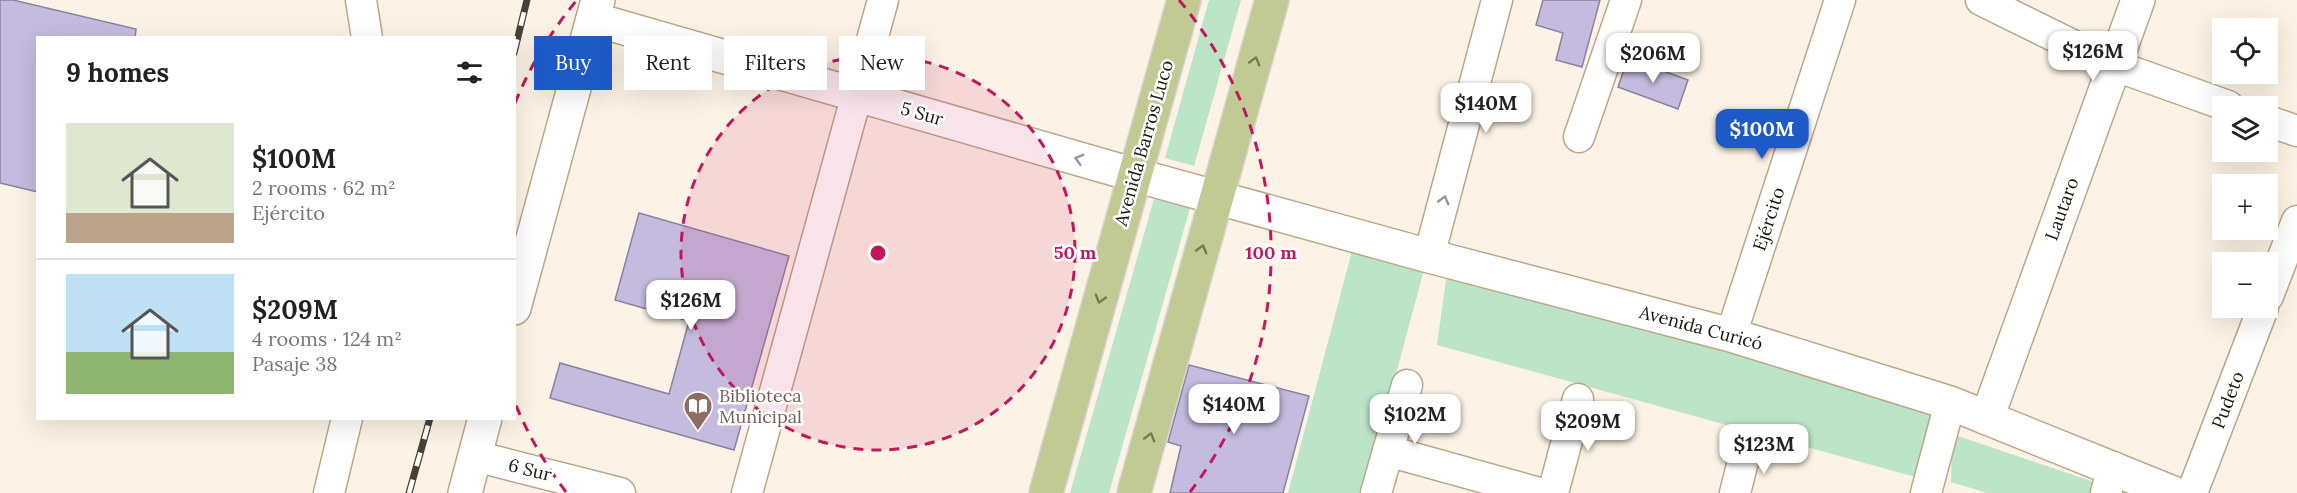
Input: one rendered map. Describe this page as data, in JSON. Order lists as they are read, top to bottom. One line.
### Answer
{"streets":{"main road":["Avenida Barros Luco"],"street":["5 Sur","Lautaro","Ejército","Avenida Curicó","Pudeto","6 Sur"]},"crossings":[["5 Sur","Avenida Barros Luco"],["5 Sur","Avenida Curicó"],["Lautaro","Avenida Curicó"],["Ejército","Avenida Curicó"]],"one_way":["5 Sur"],"places":{"library":["Biblioteca Municipal"]},"page":{"map_buttons":["+","−"],"price":["$126M","$206M","$140M","$100M","$126M","$140M","$102M","$209M","$123M"],"chip":["Buy","Rent","Filters","New"],"heading":"9 homes","list":[{"name":"$100M","note":"2 rooms · 62 m² · Ejército"},{"name":"$209M","note":"4 rooms · 124 m² · Pasaje 38"}]},"rings":["50 m","100 m"]}
